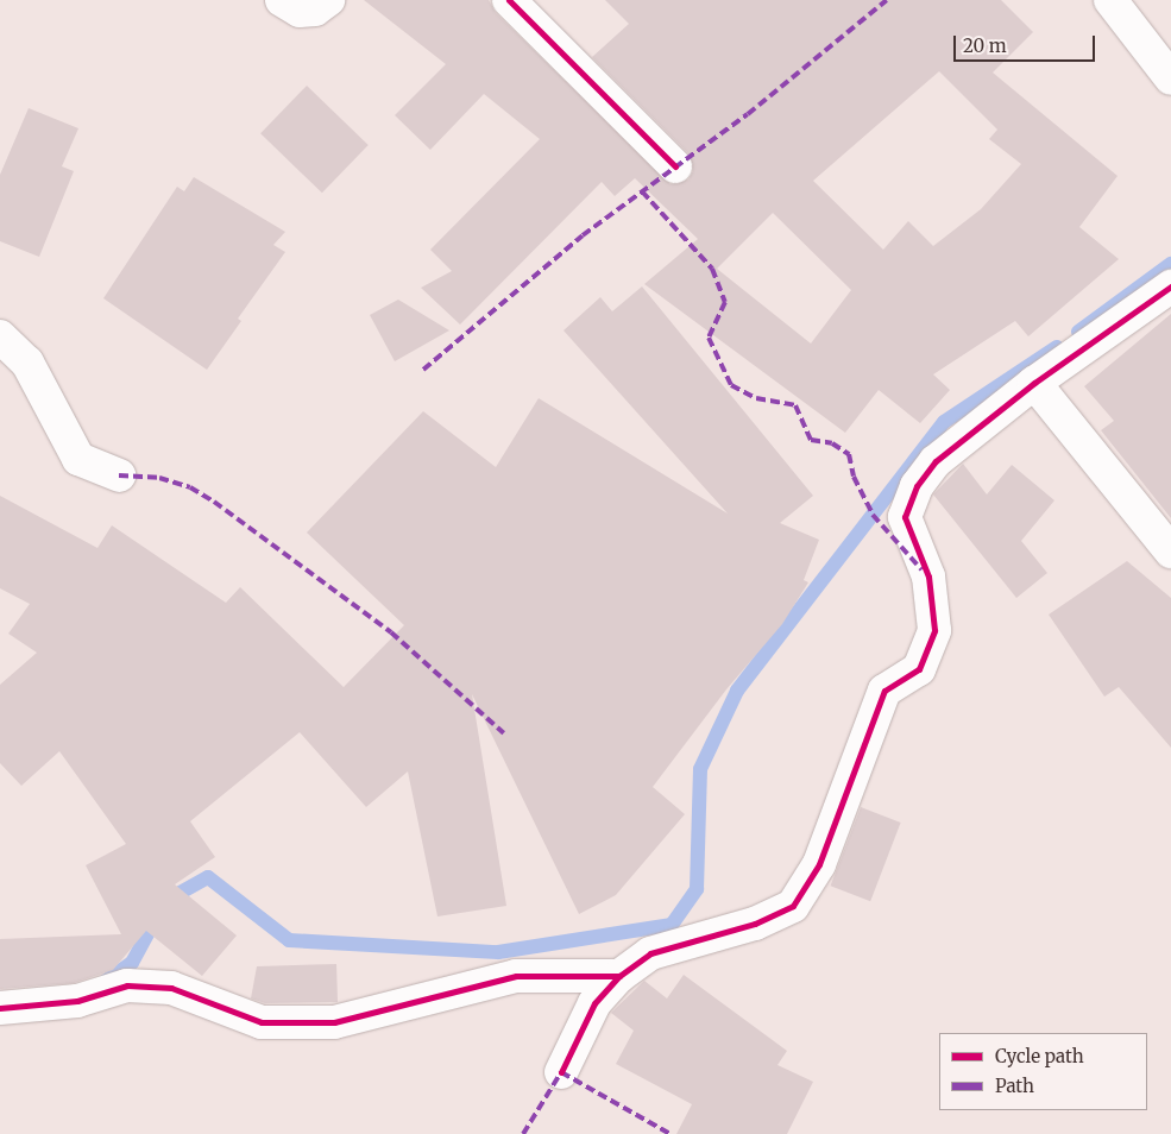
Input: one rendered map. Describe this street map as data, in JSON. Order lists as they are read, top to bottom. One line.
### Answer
{"legend":["Cycle path","Path"],"scale_bar":"20 m"}
